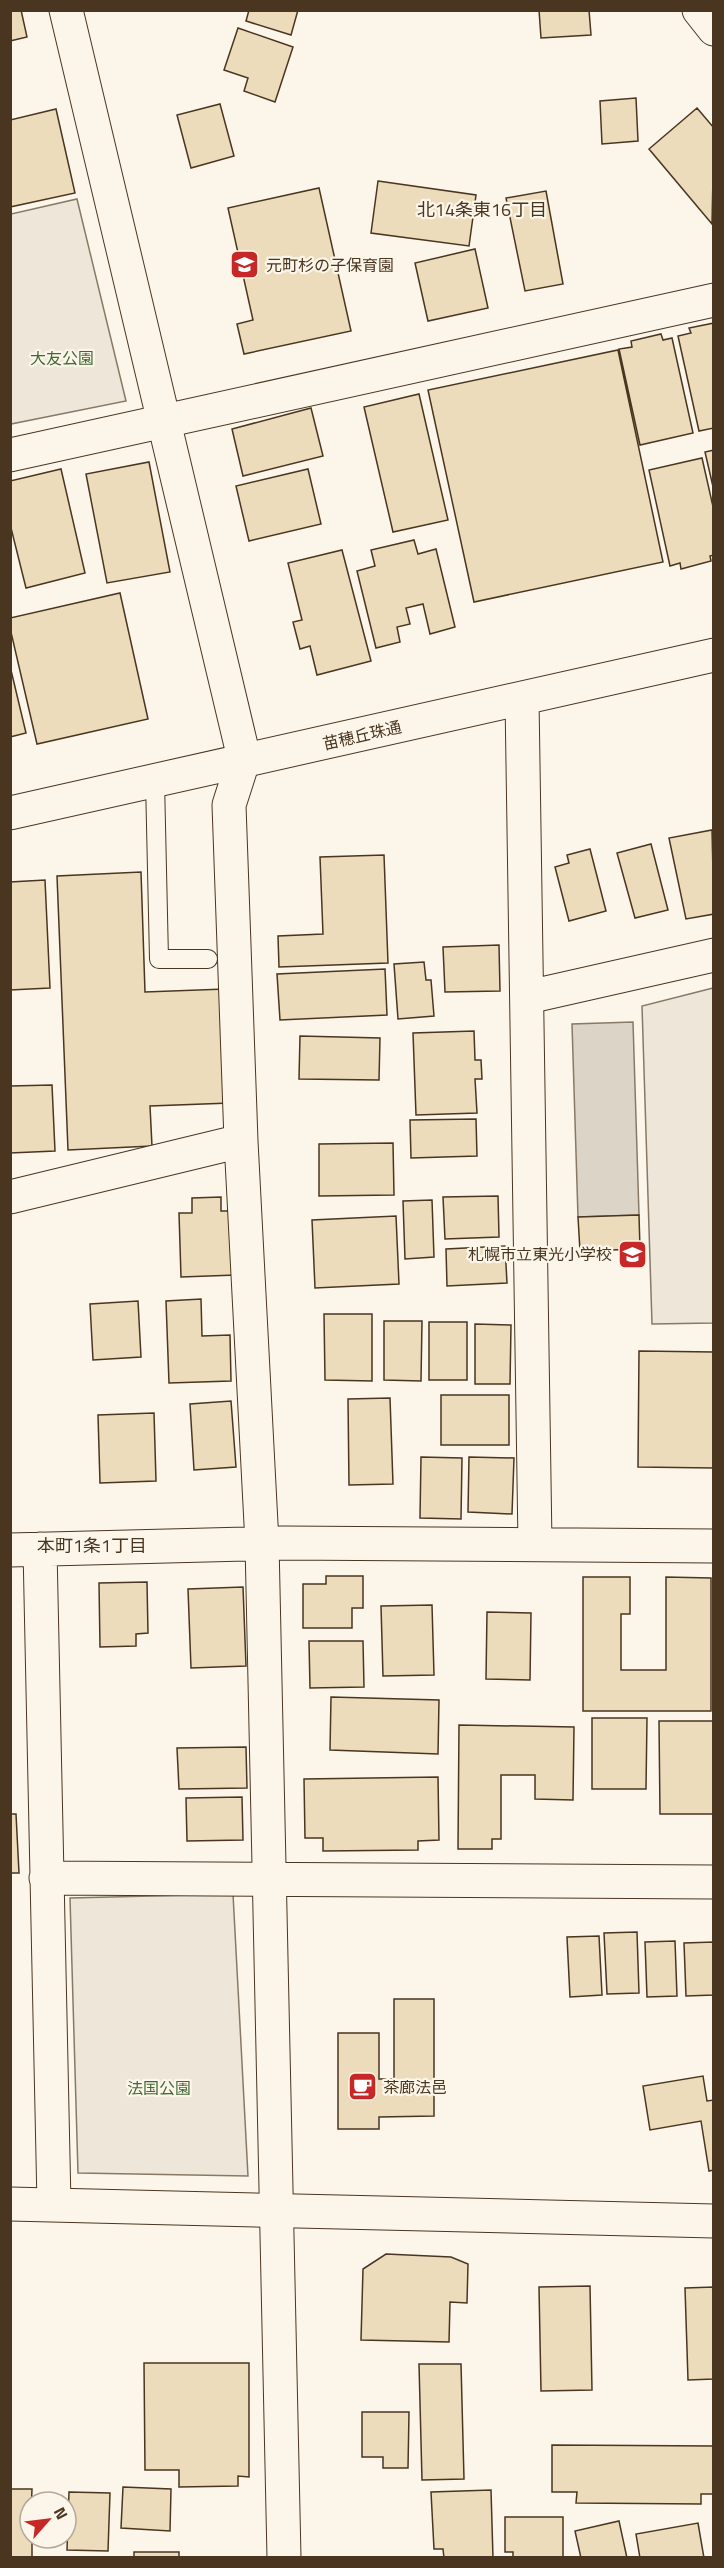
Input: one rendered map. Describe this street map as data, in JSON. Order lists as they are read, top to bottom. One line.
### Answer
{"streets":{"street":["苗穂丘珠通"]},"districts":["北14条東16丁目","本町1条1丁目"],"parks":["大友公園","法国公園"],"places":{"school or university":["元町杉の子保育園","札幌市立東光小学校"],"cafe":["茶廊法邑"]},"north":"top right"}
